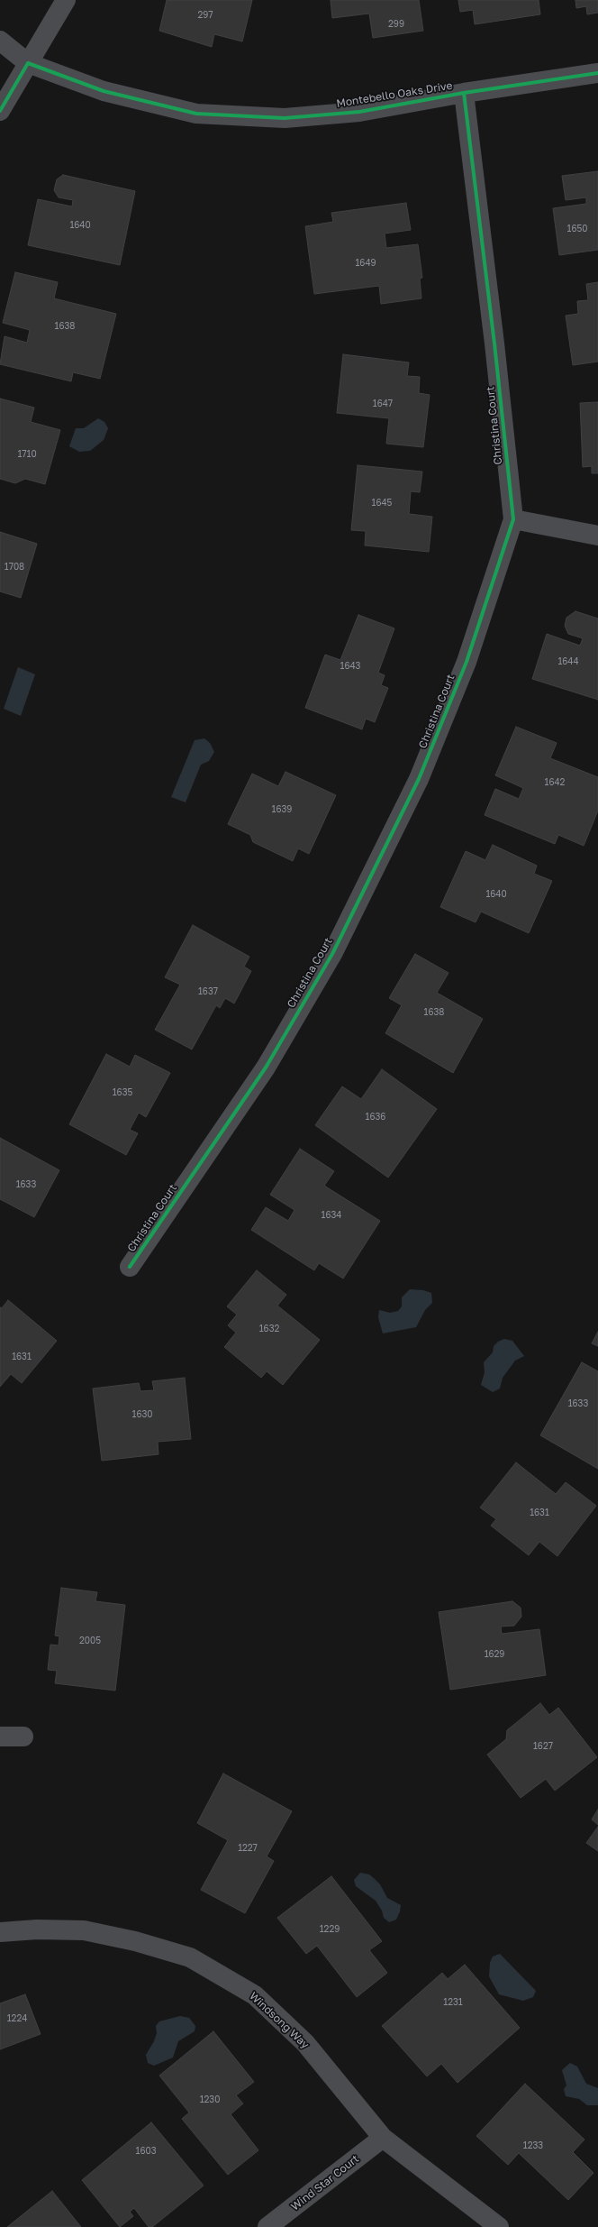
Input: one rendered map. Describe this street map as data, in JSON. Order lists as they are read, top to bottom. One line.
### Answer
{"streets":{"street":["Montebello Oaks Drive","Christina Court","Windsong Way","Wind Star Court"]},"crossings":[["Montebello Oaks Drive","Christina Court"],["Windsong Way","Wind Star Court"]],"house_numbers":["297","299","1640","1650","1649","1638","1647","1710","1645","1708","1644","1643","1642","1639","1640","1637","1638","1635","1636","1633","1634","1632","1631","1633","1630","1631","2005","1629","1627","1227","1229","1231","1224","1230","1233","1603"]}
